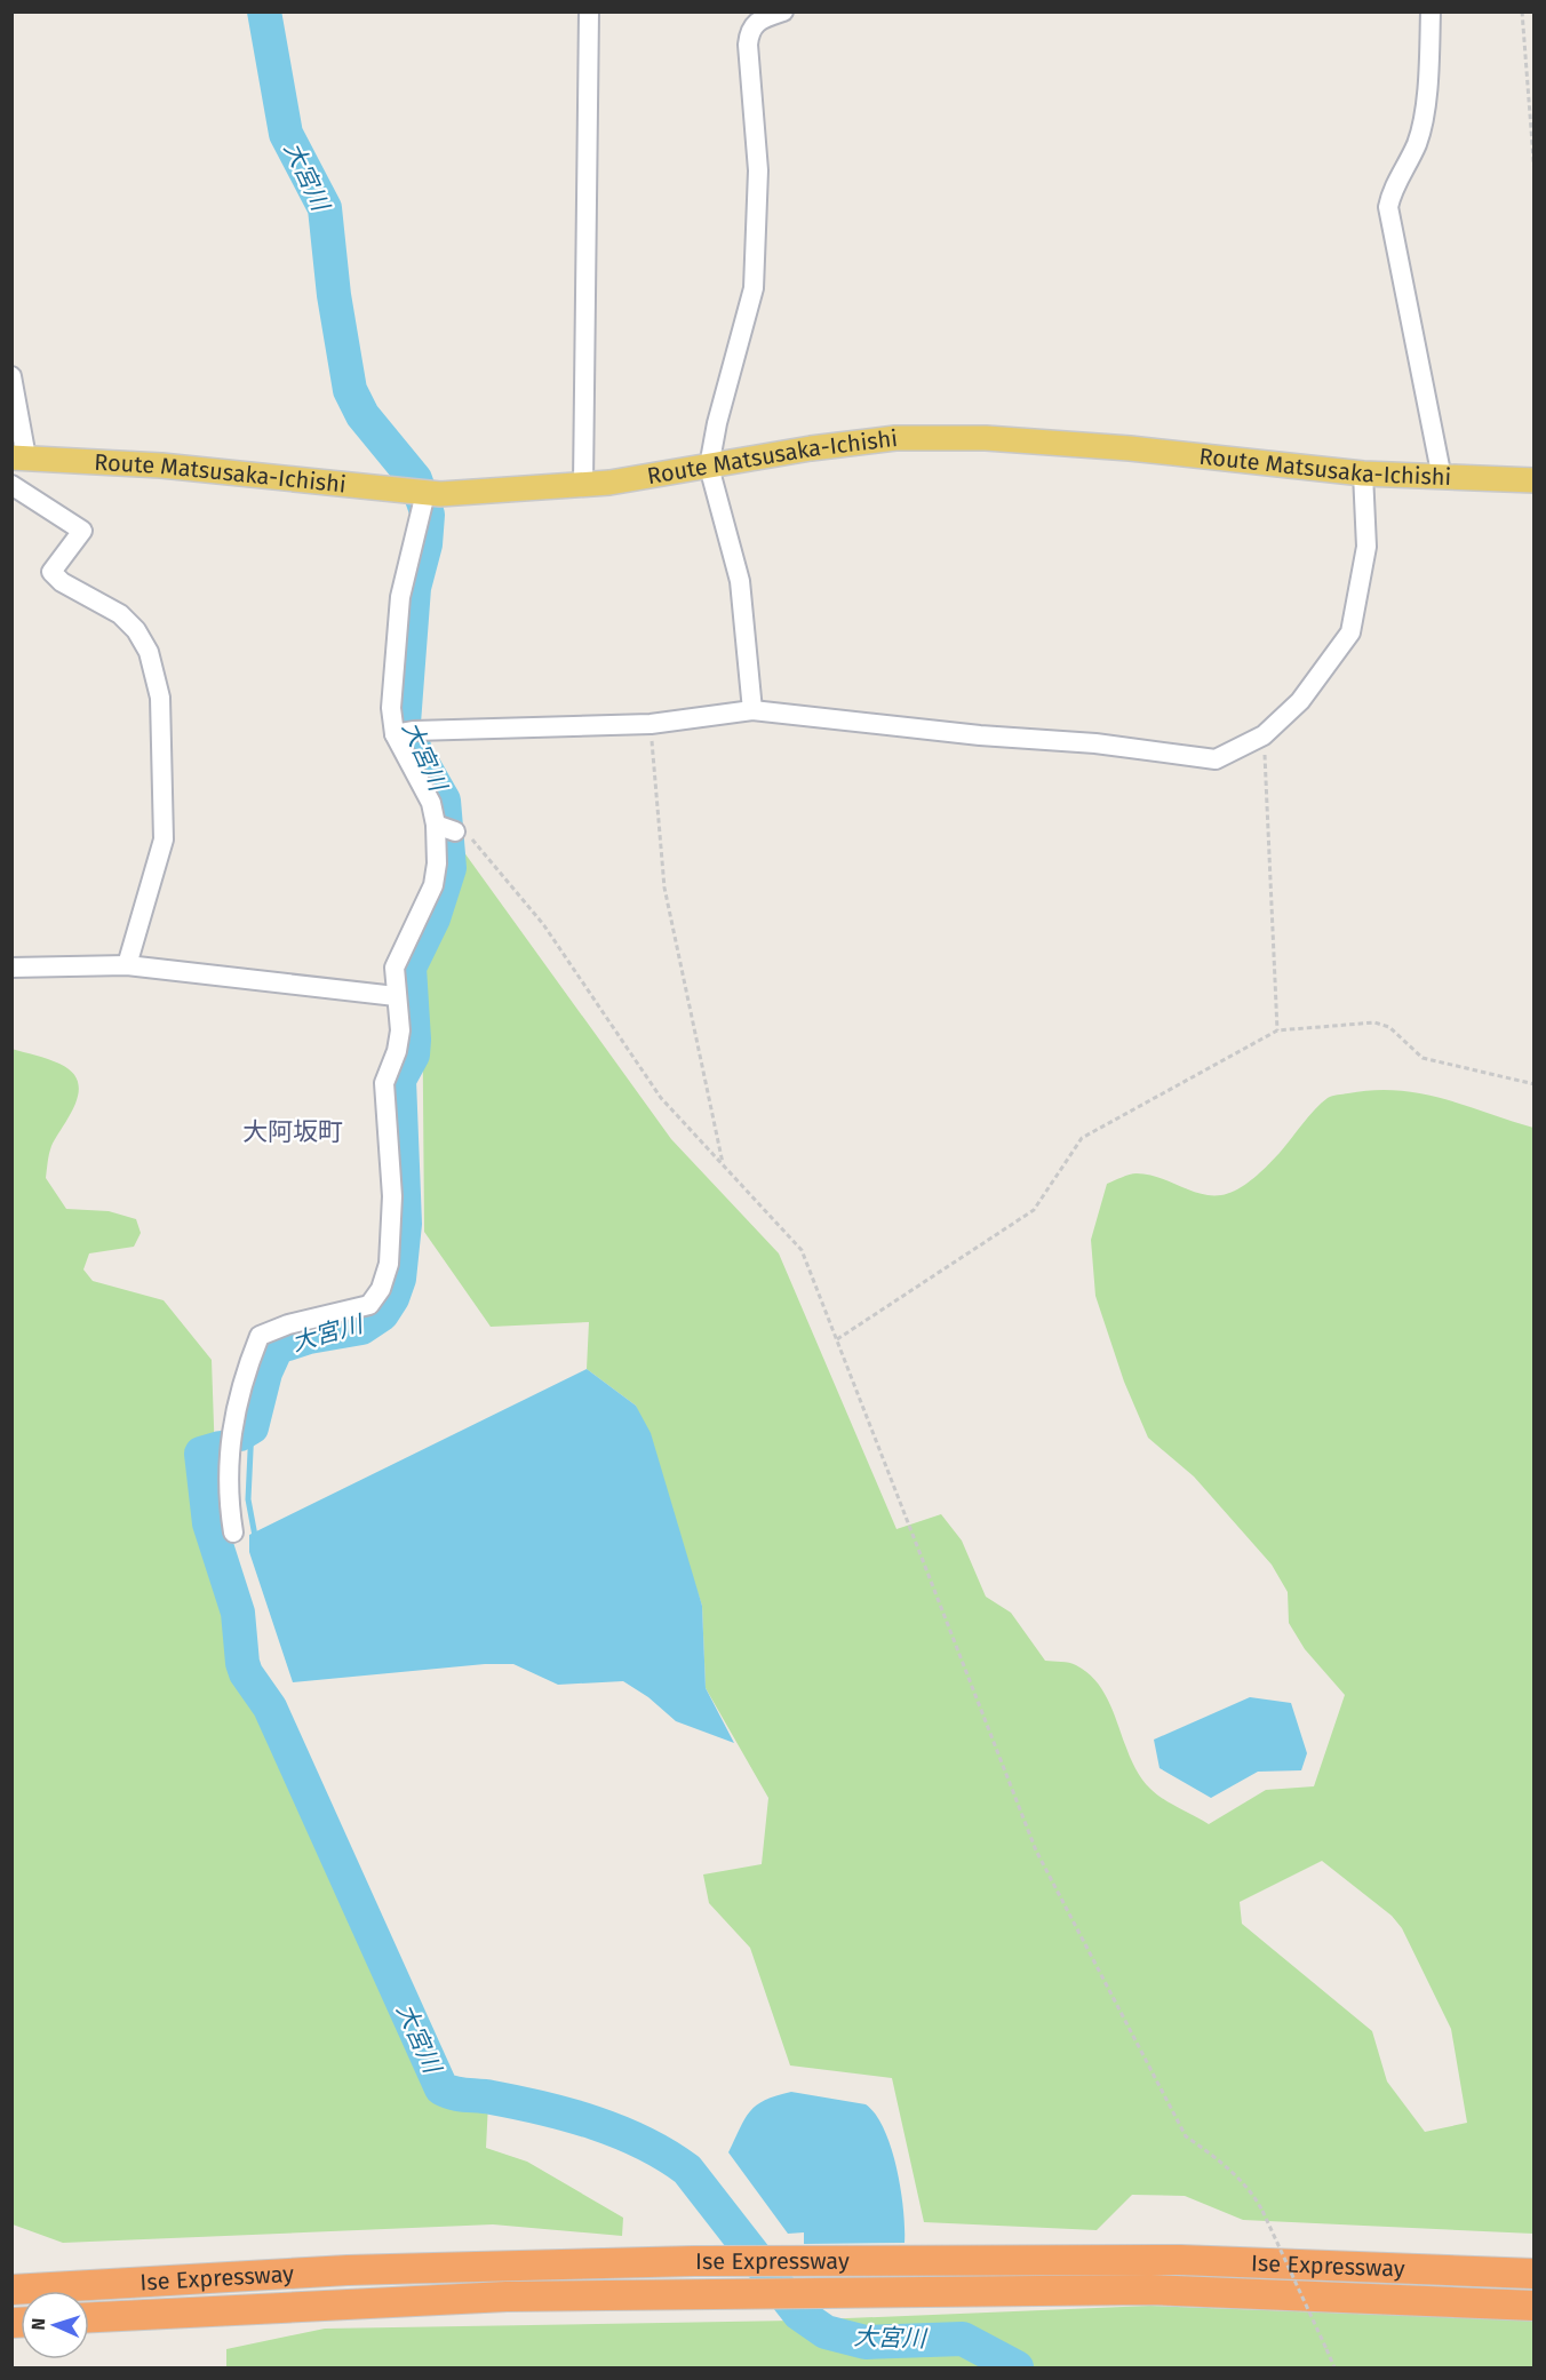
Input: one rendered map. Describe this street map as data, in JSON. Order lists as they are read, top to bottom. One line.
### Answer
{"streets":{"highway":["Ise Expressway"],"main road":["Route Matsusaka-Ichishi"]},"districts":["大阿坂町"],"water":["大宮川"],"north":"left"}
